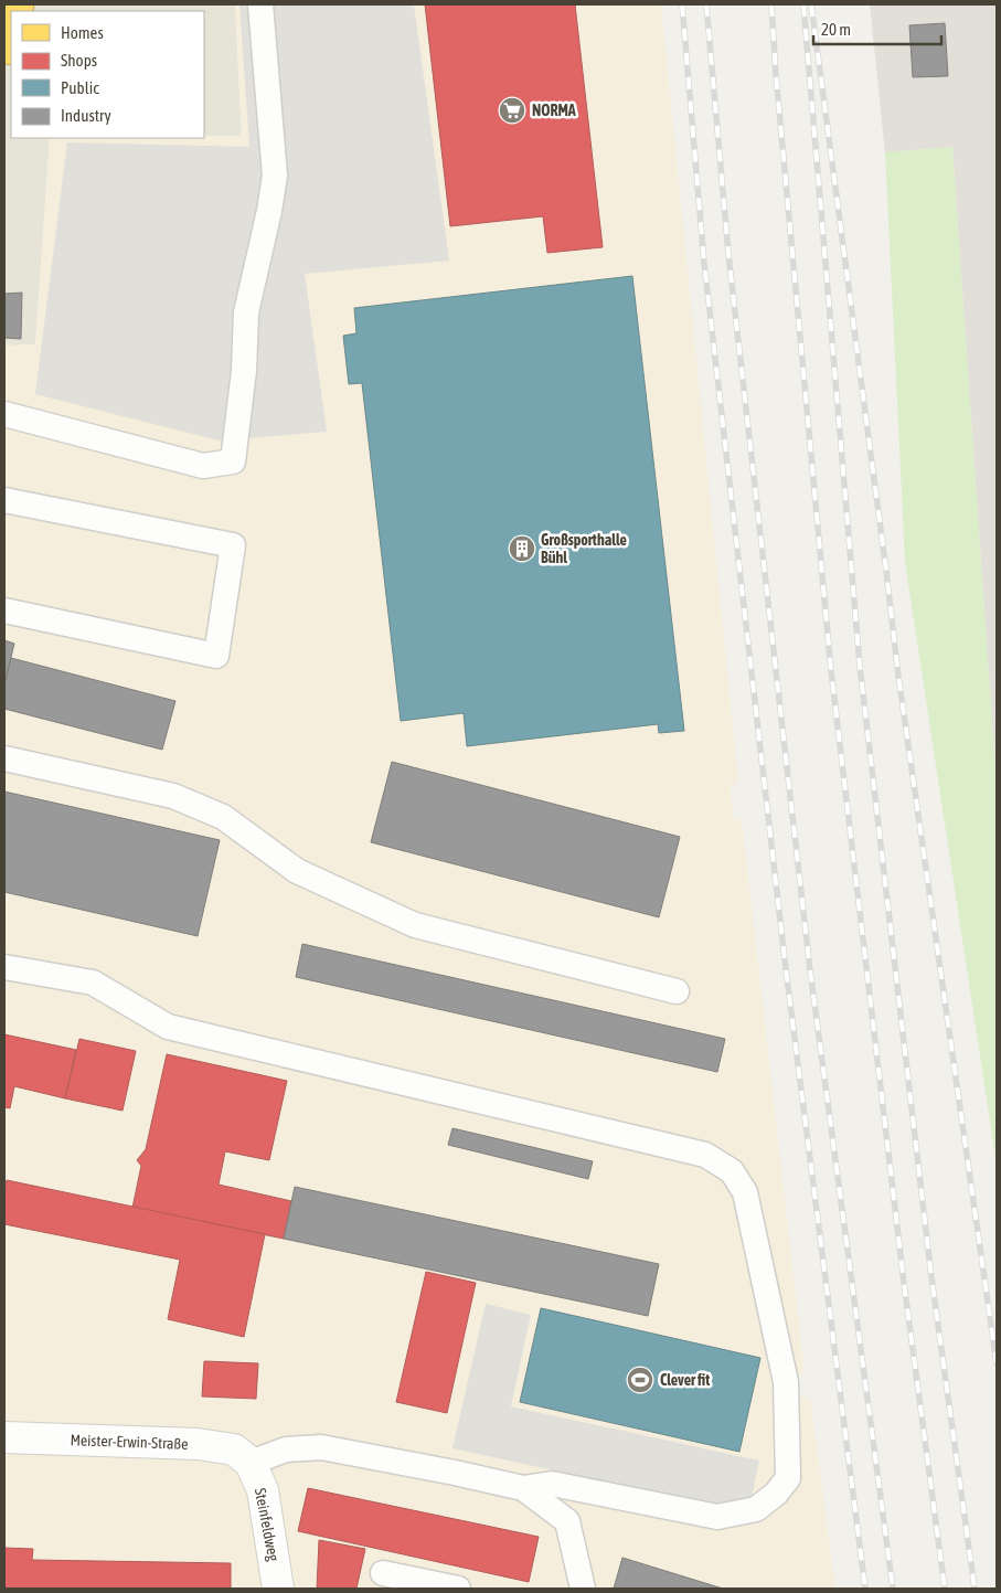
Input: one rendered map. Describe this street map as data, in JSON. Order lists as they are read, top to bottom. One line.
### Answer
{"streets":{"street":["Meister-Erwin-Straße","Steinfeldweg"]},"crossings":[["Meister-Erwin-Straße","Steinfeldweg"]],"places":{"supermarket":["NORMA"],"building":["Großsporthalle Bühl"],"sports":["Clever fit"]},"legend":["Homes","Shops","Public","Industry"],"scale_bar":"20 m"}
